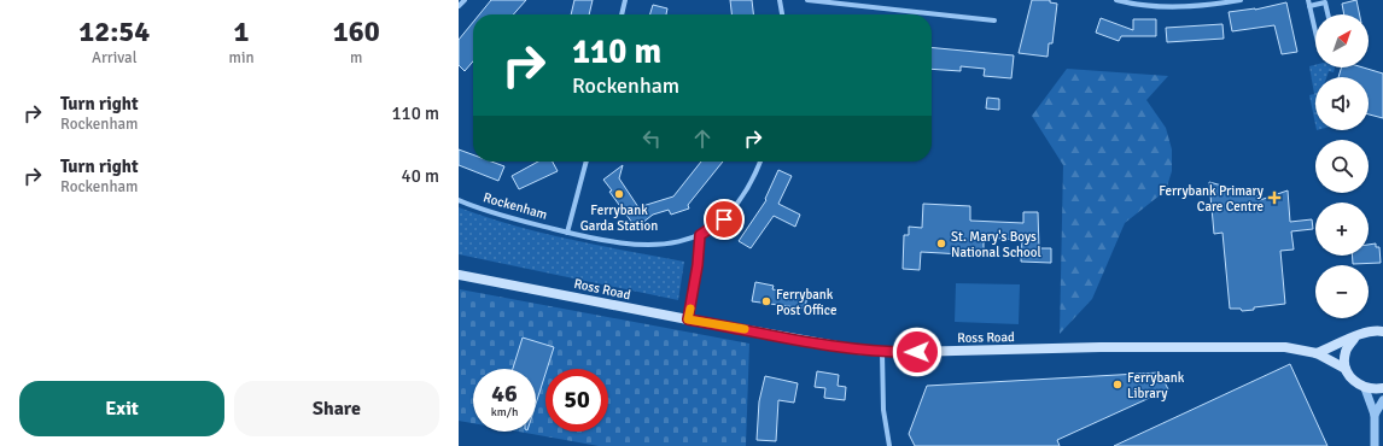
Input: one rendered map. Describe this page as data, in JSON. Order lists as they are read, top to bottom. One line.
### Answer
{"streets":{"main road":["Ross Road"],"street":["Rockenham"]},"places":{"other":["Ferrybank Garda Station","St. Mary's Boys National School","Ferrybank Post Office","Ferrybank Library"],"health":["Ferrybank Primary Care Centre"]},"north":"top right","page":{"eta":["12:54","Arrival","1","min","160","m"],"map_buttons":["+","−"],"turn":["110 m","Rockenham"],"list":[{"name":"Turn right","note":"Rockenham","value":"110 m"},{"name":"Turn right","note":"Rockenham","value":"40 m"}],"speed":"46 km/h","limit":"50","buttons":["Exit","Share"]}}
